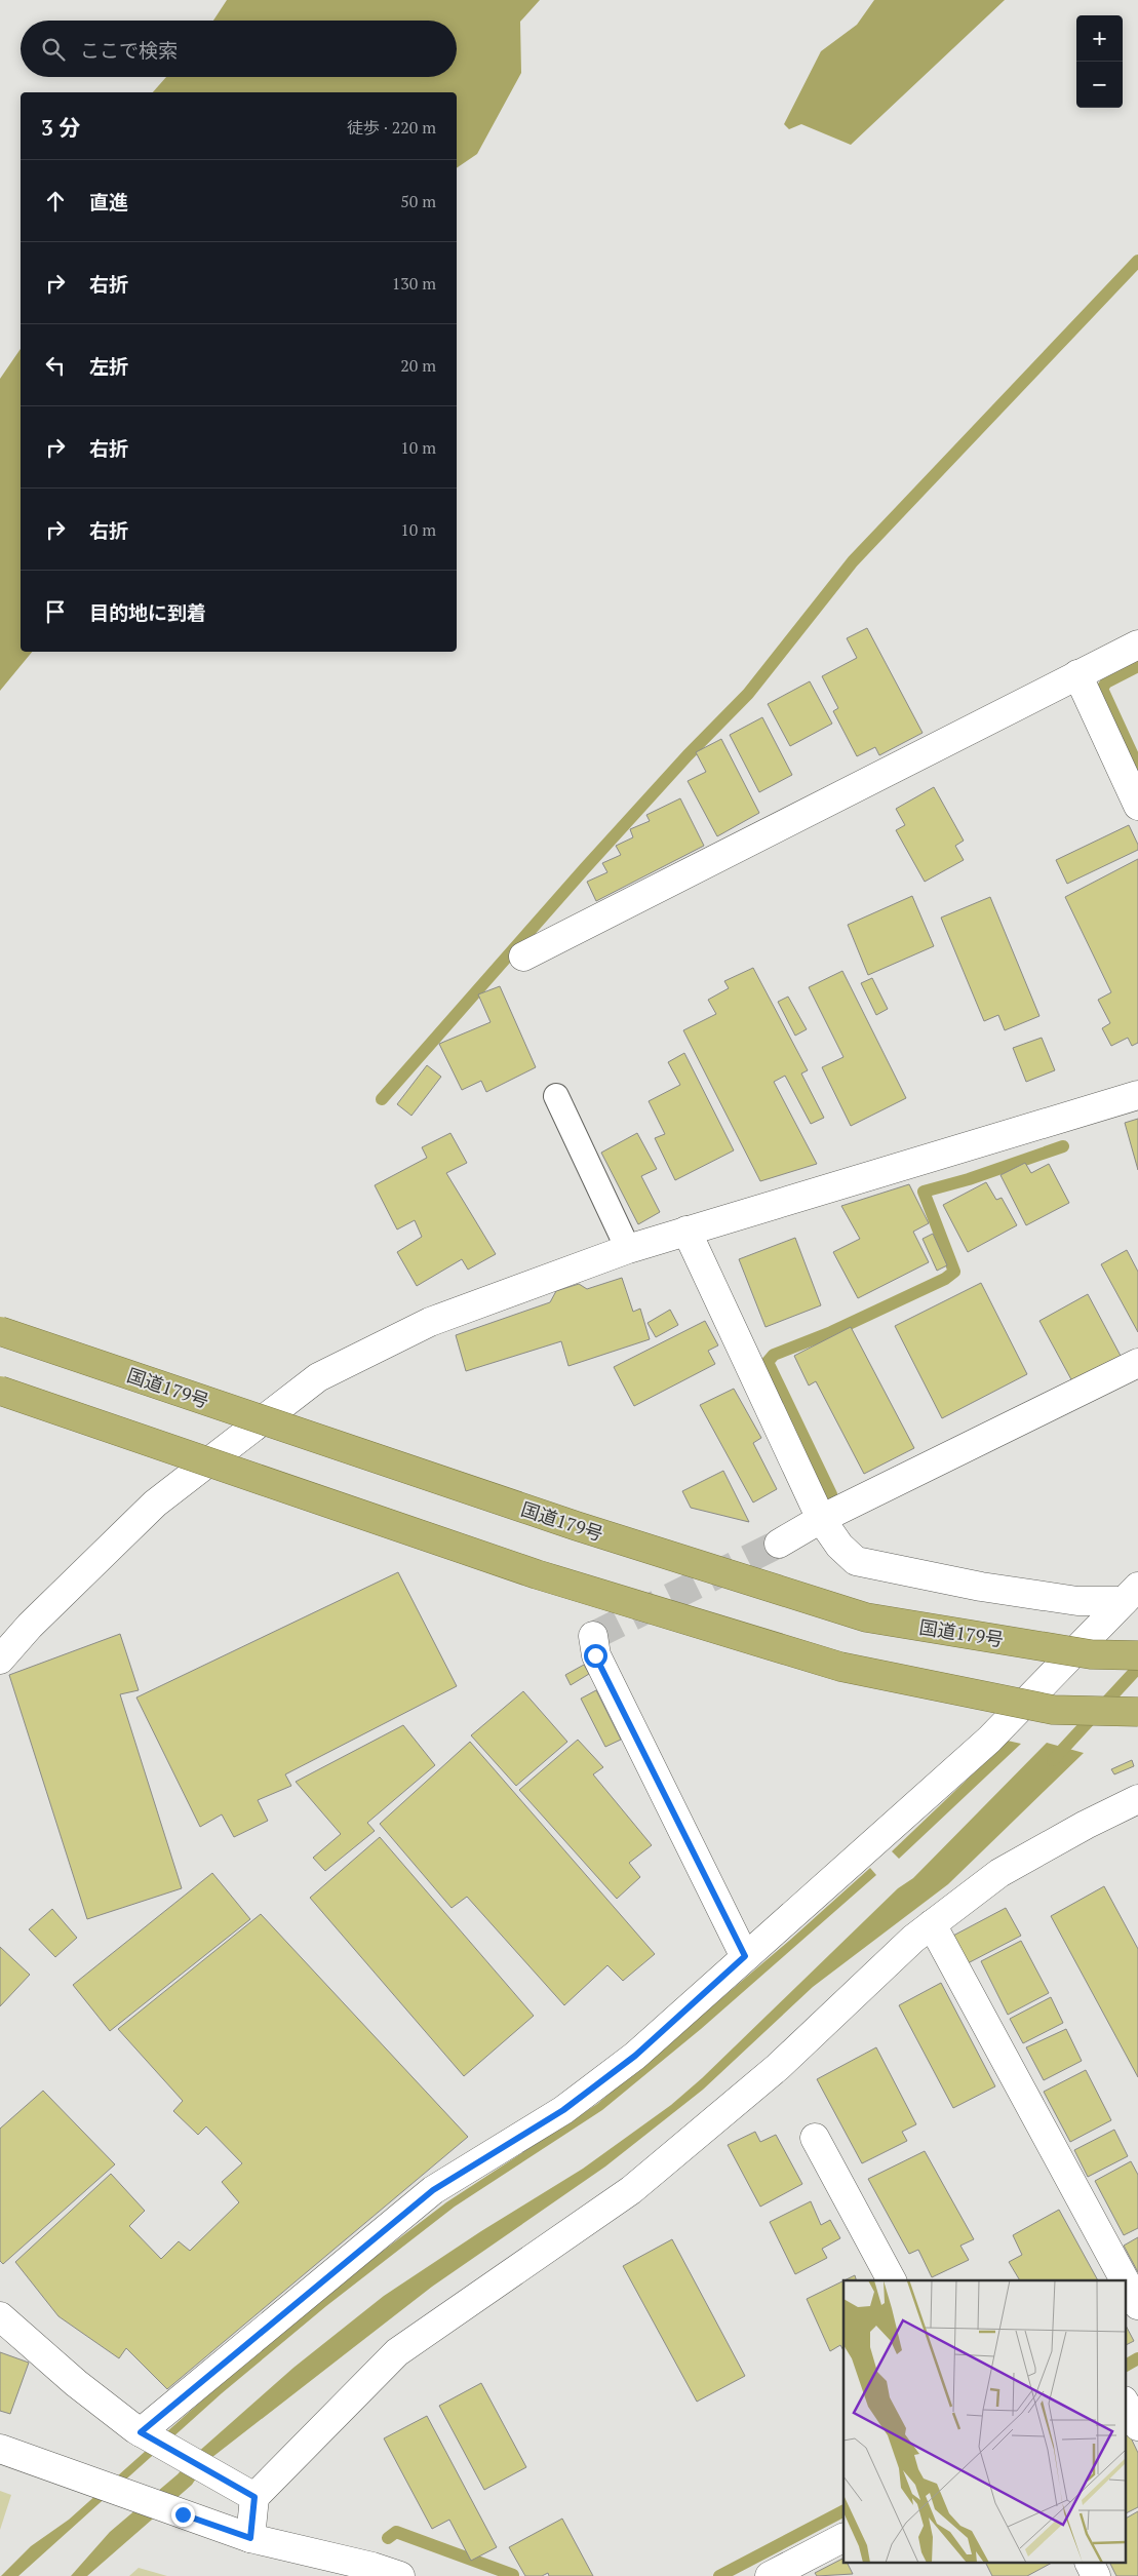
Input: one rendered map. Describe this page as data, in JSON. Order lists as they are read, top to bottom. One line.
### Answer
{"streets":{"highway":["国道179号"]},"page":{"map_buttons":["+","−"],"search":"ここで検索","heading":["3 分","徒歩 · 220 m"],"list":[["直進","50 m"],["右折","130 m"],["左折","20 m"],["右折","10 m"],["右折","10 m"],"目的地に到着"]}}
